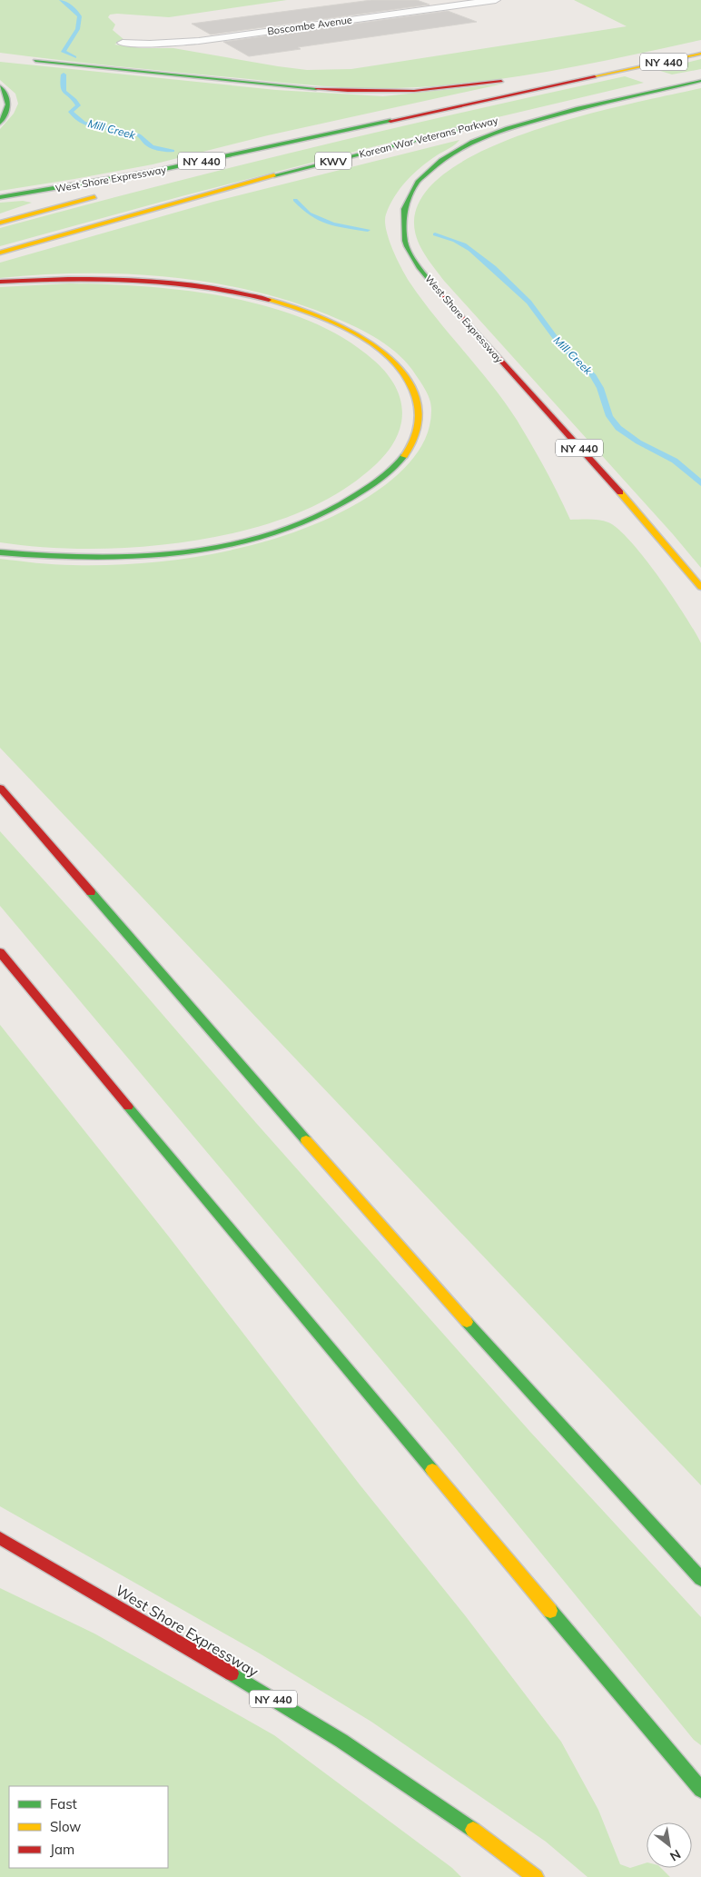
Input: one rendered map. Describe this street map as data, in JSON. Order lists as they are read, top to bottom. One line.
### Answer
{"streets":{"highway":["NY 440","Korean War Veterans Parkway","KWV","West Shore Expressway"],"street":["Boscombe Avenue"]},"crossings":[["KWV","West Shore Expressway"]],"water":["Mill Creek"],"legend":["Fast","Slow","Jam"],"north":"bottom right"}
